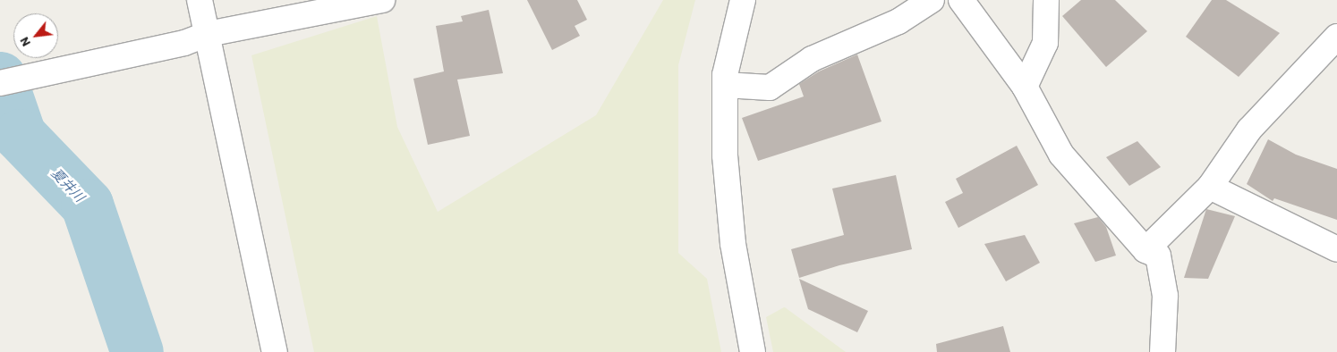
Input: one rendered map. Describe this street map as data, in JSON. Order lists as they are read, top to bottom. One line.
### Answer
{"water":["夏井川"],"north":"bottom left"}
